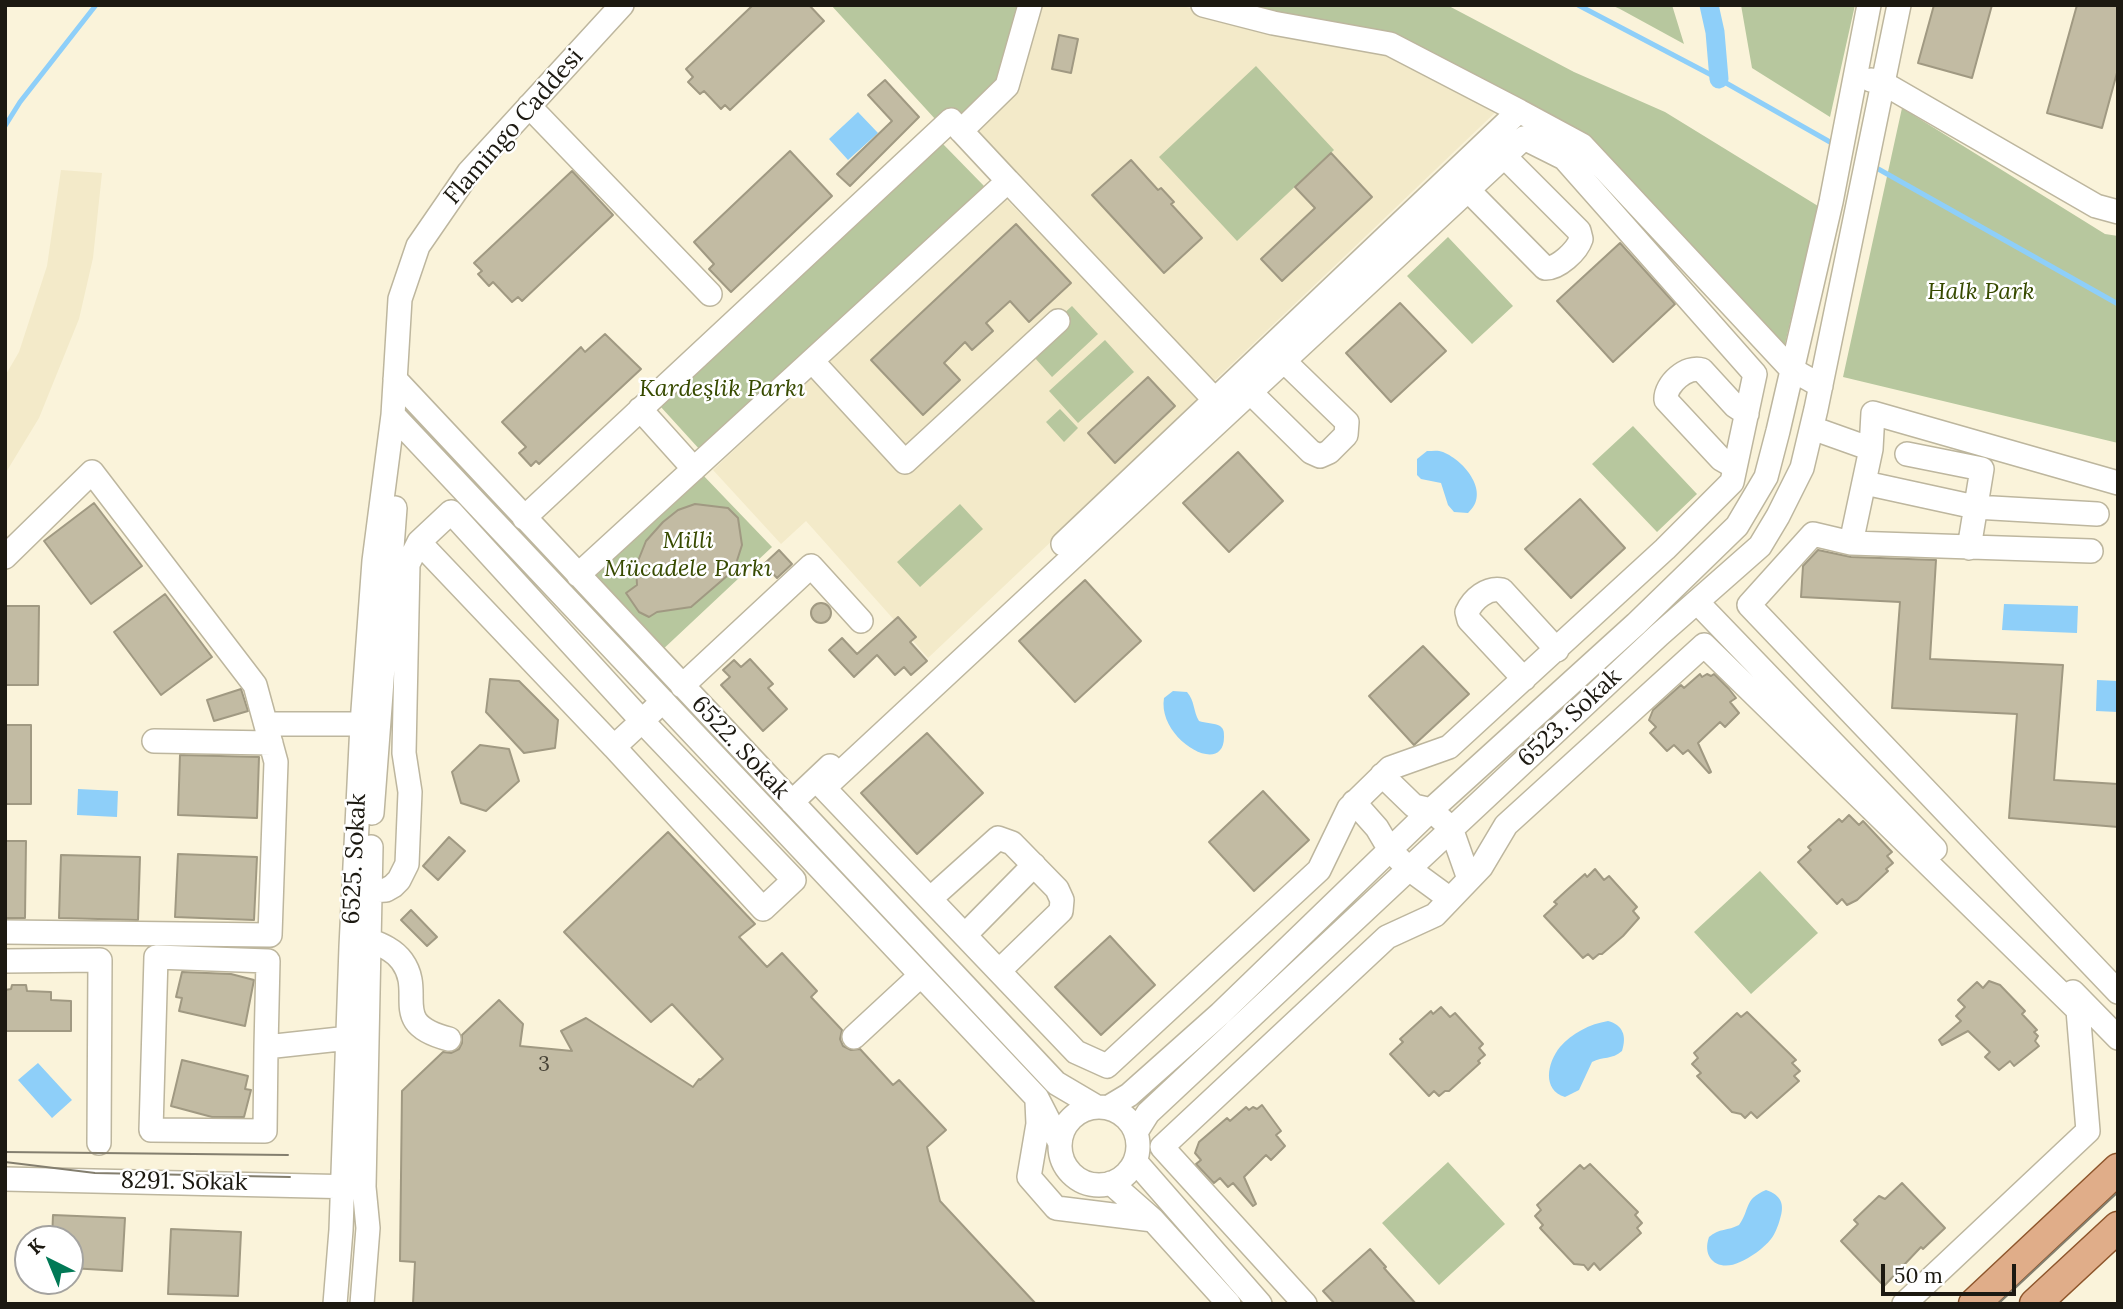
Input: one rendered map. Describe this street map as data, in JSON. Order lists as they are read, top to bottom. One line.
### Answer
{"streets":{"street":["Flamingo Caddesi","6523. Sokak","6522. Sokak","6525. Sokak","8291. Sokak"]},"crossings":[["Flamingo Caddesi","6522. Sokak"],["Flamingo Caddesi","6525. Sokak"],["6523. Sokak","6522. Sokak"],["6522. Sokak","6525. Sokak"],["6525. Sokak","8291. Sokak"]],"parks":["Halk Park","Kardeşlik Parkı","Milli Mücadele Parkı"],"house_numbers":["3"],"scale_bar":"50 m","north":"top left"}
